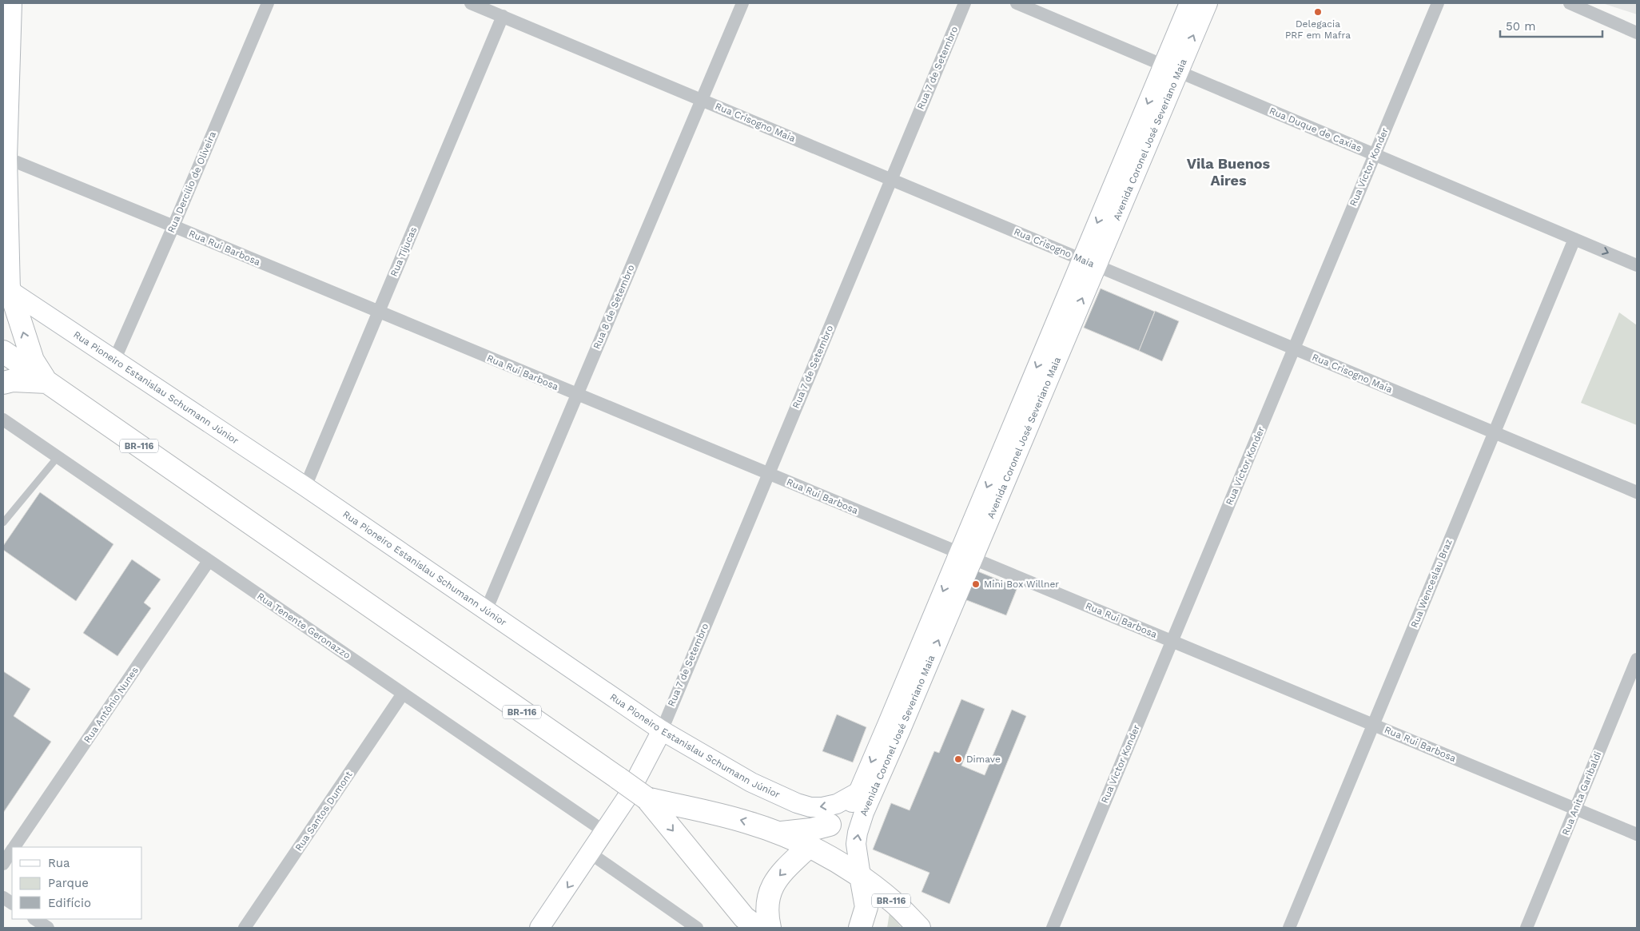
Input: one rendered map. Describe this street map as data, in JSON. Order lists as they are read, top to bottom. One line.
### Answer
{"streets":{"highway":["BR-116"],"main road":["Avenida Coronel José Severiano Maia","Rua Pioneiro Estanislau Schumann Júnior"],"street":["Rua 7 de Setembro","Rua Crisogno Maia","Rua Duque de Caxias","Rua Victor Konder","Rua Dercílio de Oliveira","Rua Rui Barbosa","Rua Tijucas","Rua 8 de Setembro","Rua Wenceslau Braz","Rua Tenente Geronazzo","Rua Antônio Nunes","Rua Anita Garibaldi","Rua Santos Dumont"]},"crossings":[["Rua 7 de Setembro","Rua Crisogno Maia"],["Rua 7 de Setembro","Rua Rui Barbosa"],["Rua 7 de Setembro","Rua Pioneiro Estanislau Schumann Júnior"],["Rua Crisogno Maia","Avenida Coronel José Severiano Maia"],["Rua Crisogno Maia","Rua Victor Konder"],["Rua Crisogno Maia","Rua Tijucas"],["Rua Crisogno Maia","Rua 8 de Setembro"],["Rua Crisogno Maia","Rua Wenceslau Braz"],["Rua Duque de Caxias","Avenida Coronel José Severiano Maia"],["Rua Duque de Caxias","Rua Victor Konder"],["Rua Duque de Caxias","Rua Wenceslau Braz"],["Avenida Coronel José Severiano Maia","Rua Rui Barbosa"],["Avenida Coronel José Severiano Maia","Rua Pioneiro Estanislau Schumann Júnior"],["Avenida Coronel José Severiano Maia","BR-116"],["Rua Victor Konder","Rua Rui Barbosa"],["Rua Dercílio de Oliveira","Rua Rui Barbosa"],["Rua Dercílio de Oliveira","Rua Pioneiro Estanislau Schumann Júnior"],["Rua Rui Barbosa","Rua Tijucas"],["Rua Rui Barbosa","Rua 8 de Setembro"],["Rua Rui Barbosa","Rua Wenceslau Braz"],["Rua Rui Barbosa","Rua Anita Garibaldi"],["Rua Tijucas","Rua Pioneiro Estanislau Schumann Júnior"],["Rua 8 de Setembro","Rua Pioneiro Estanislau Schumann Júnior"],["Rua Tenente Geronazzo","Rua Antônio Nunes"],["Rua Tenente Geronazzo","Rua Santos Dumont"]],"districts":["Vila Buenos Aires"],"places":["Delegacia PRF em Mafra","Mini Box Willner","Dimave"],"legend":["Rua","Parque","Edifício"],"scale_bar":"50 m"}
